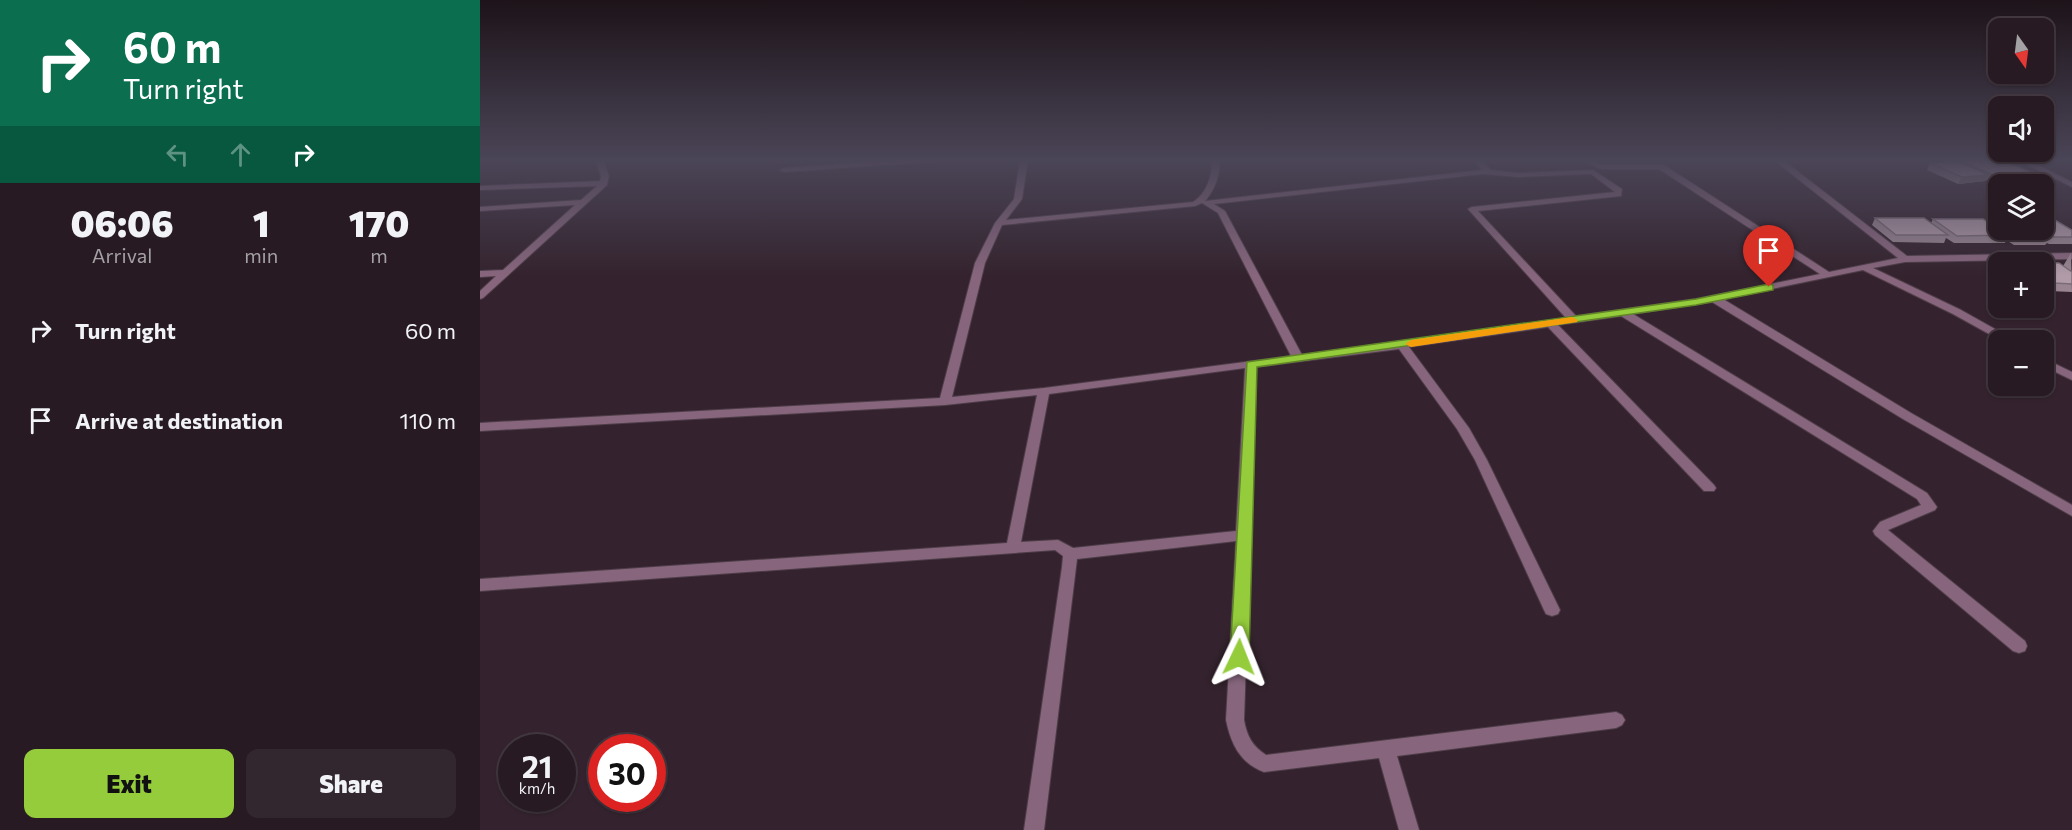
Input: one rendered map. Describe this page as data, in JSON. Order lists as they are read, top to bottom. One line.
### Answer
{"north":"bottom","page":{"turn":["60 m","Turn right"],"map_buttons":["+","−"],"eta":["06:06","Arrival","1","min","170","m"],"list":[{"name":"Turn right","value":"60 m"},{"name":"Arrive at destination","value":"110 m"}],"speed":"21 km/h","limit":"30","buttons":["Exit","Share"]}}
